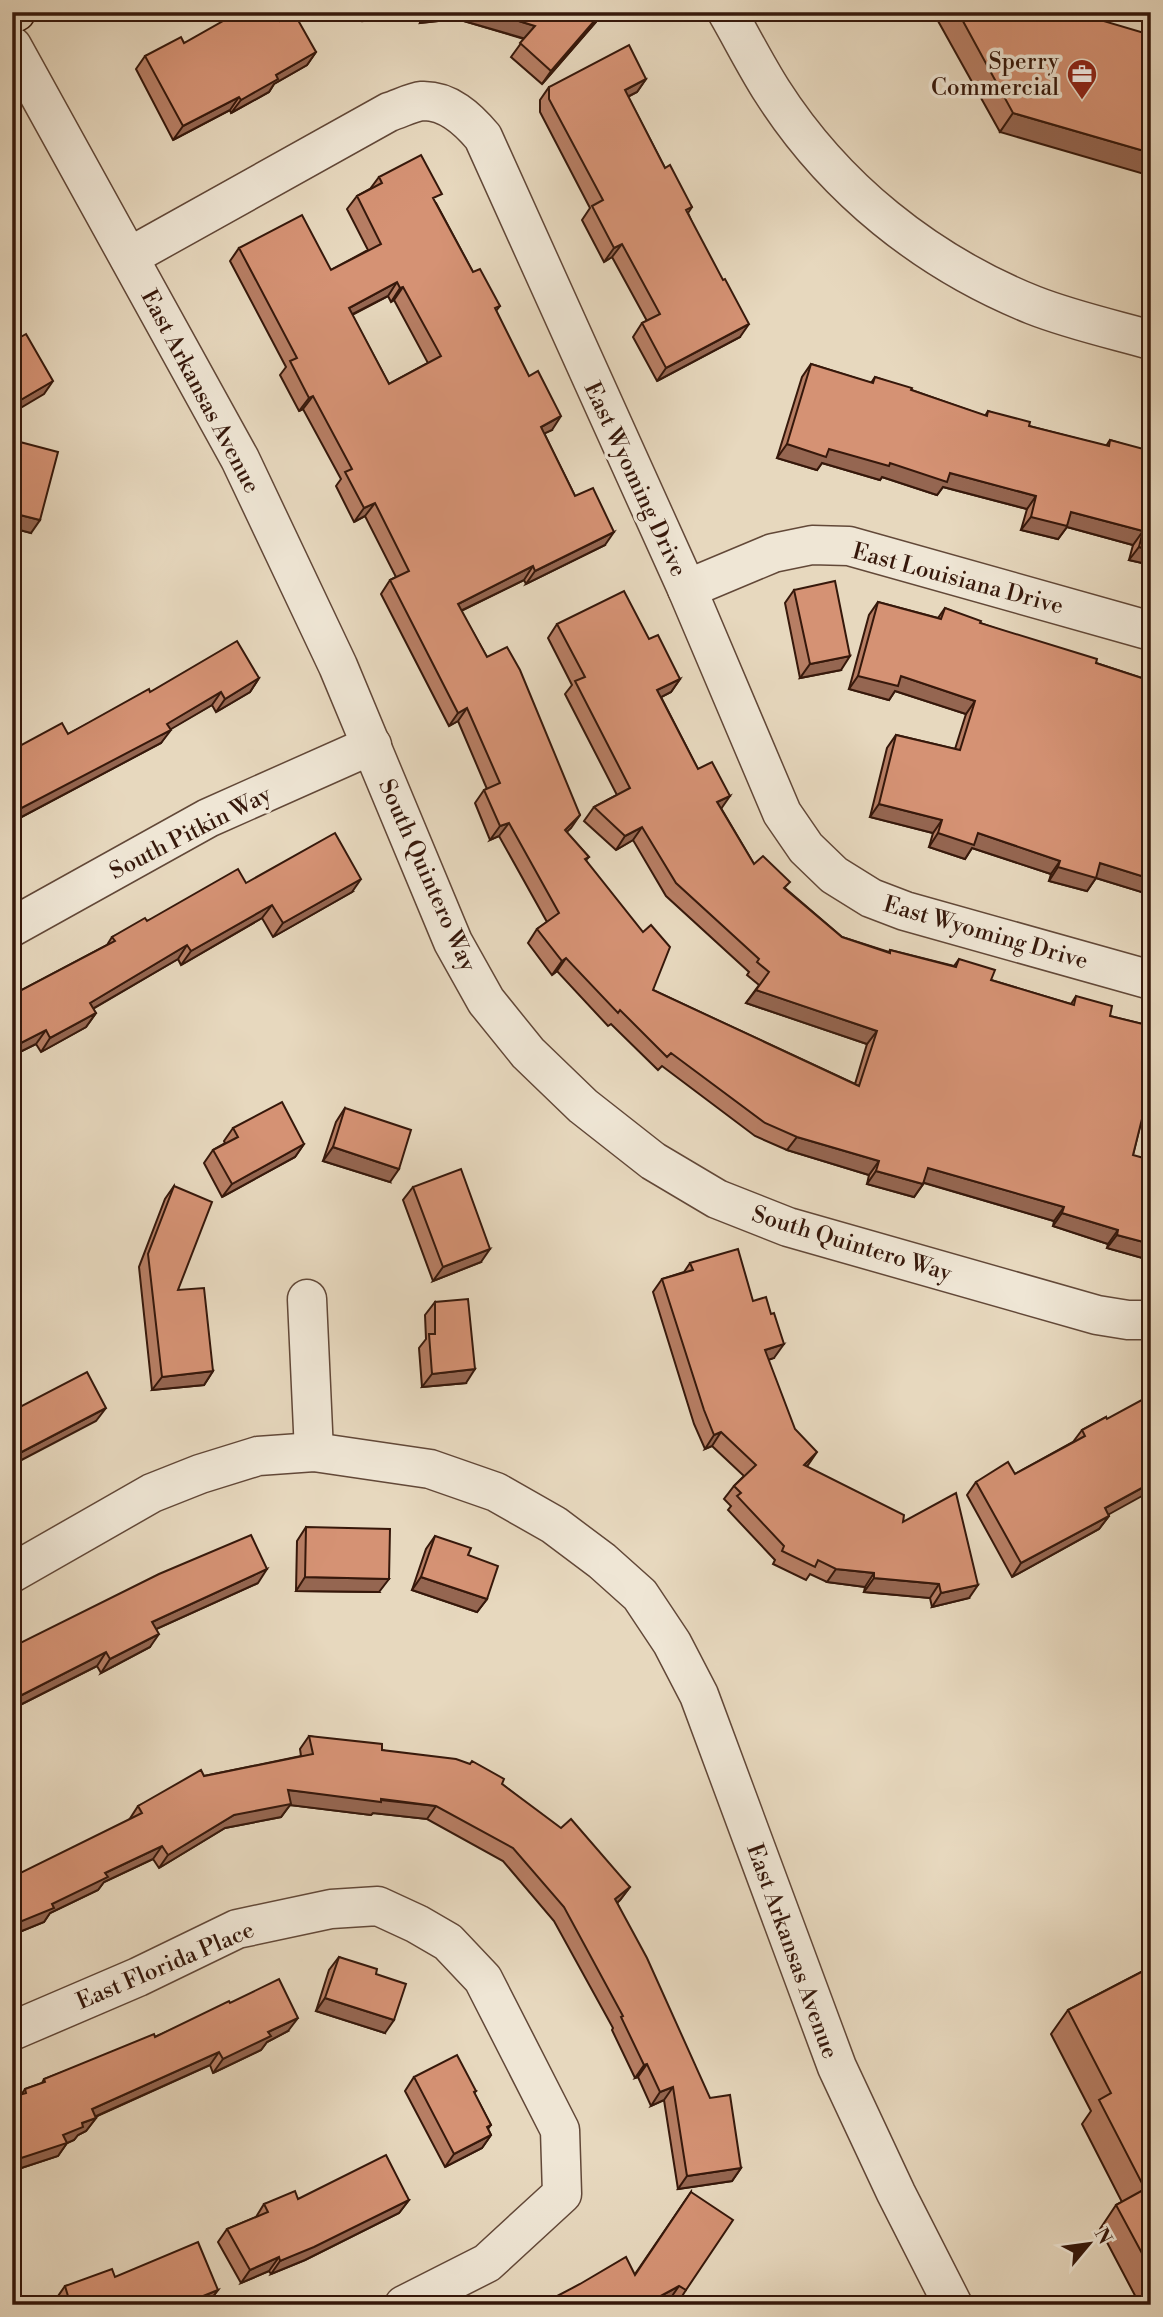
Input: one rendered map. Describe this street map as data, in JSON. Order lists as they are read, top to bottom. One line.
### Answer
{"streets":{"street":["East Arkansas Avenue","East Wyoming Drive","East Louisiana Drive","South Pitkin Way","South Quintero Way","East Florida Place"]},"crossings":[["East Arkansas Avenue","East Wyoming Drive"],["East Arkansas Avenue","South Pitkin Way"],["East Arkansas Avenue","South Quintero Way"],["East Wyoming Drive","East Louisiana Drive"],["South Pitkin Way","South Quintero Way"]],"places":{"office":["Sperry Commercial"]},"north":"top right"}
